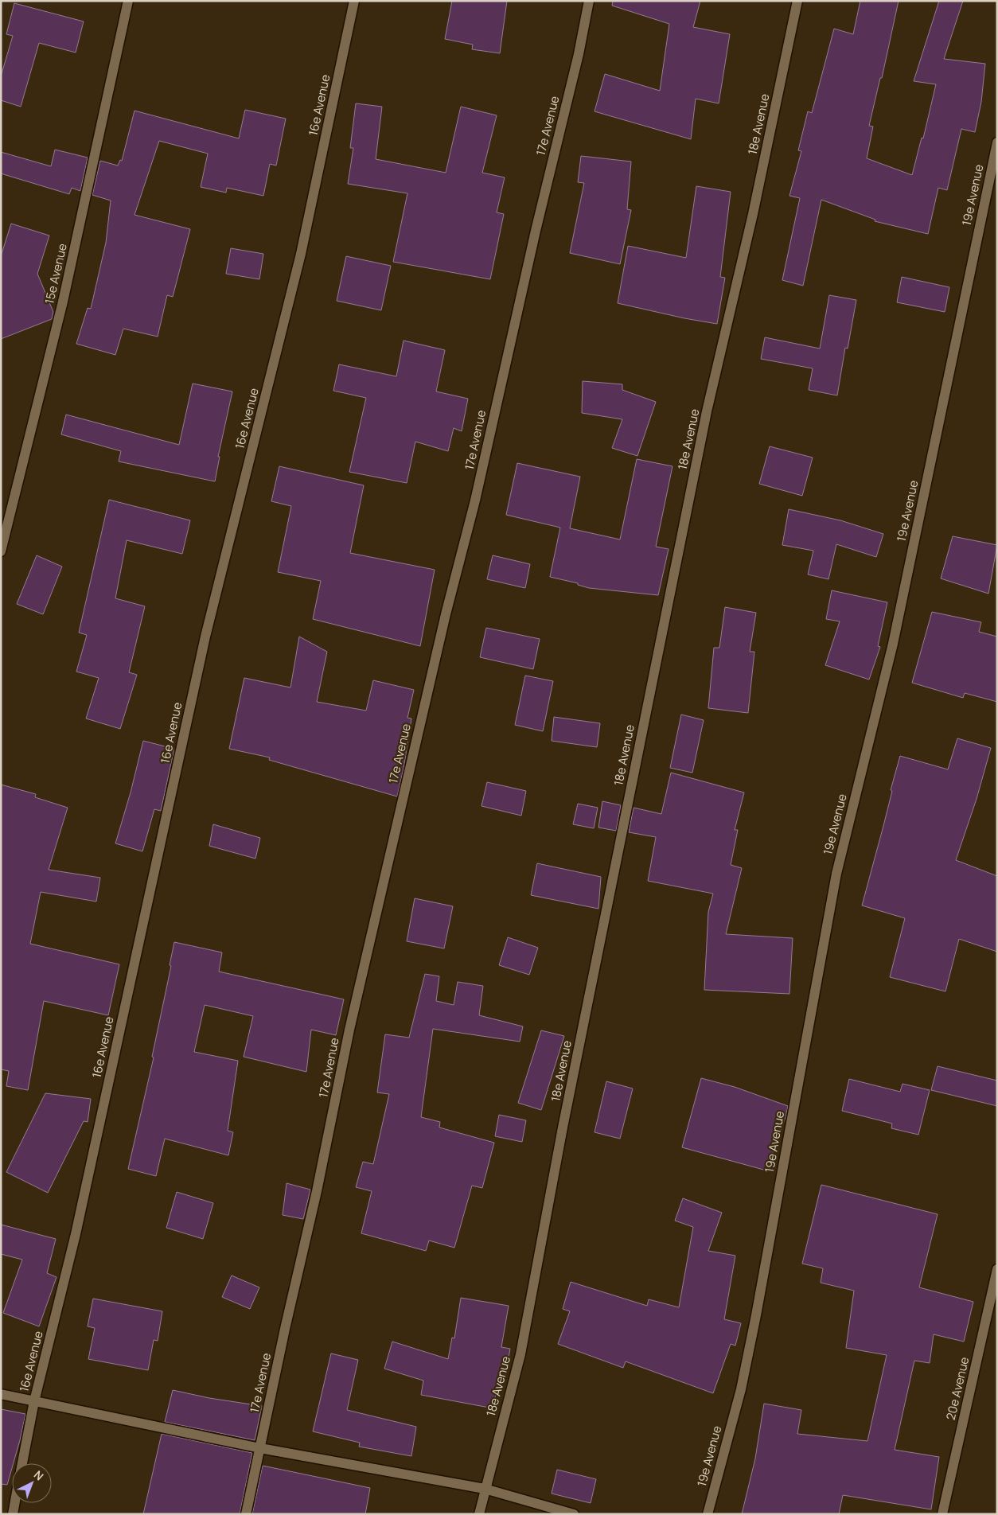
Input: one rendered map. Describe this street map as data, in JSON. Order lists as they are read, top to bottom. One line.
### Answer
{"streets":{"street":["16e Avenue","18e Avenue","17e Avenue","19e Avenue","15e Avenue","20e Avenue"]},"north":"top right"}
